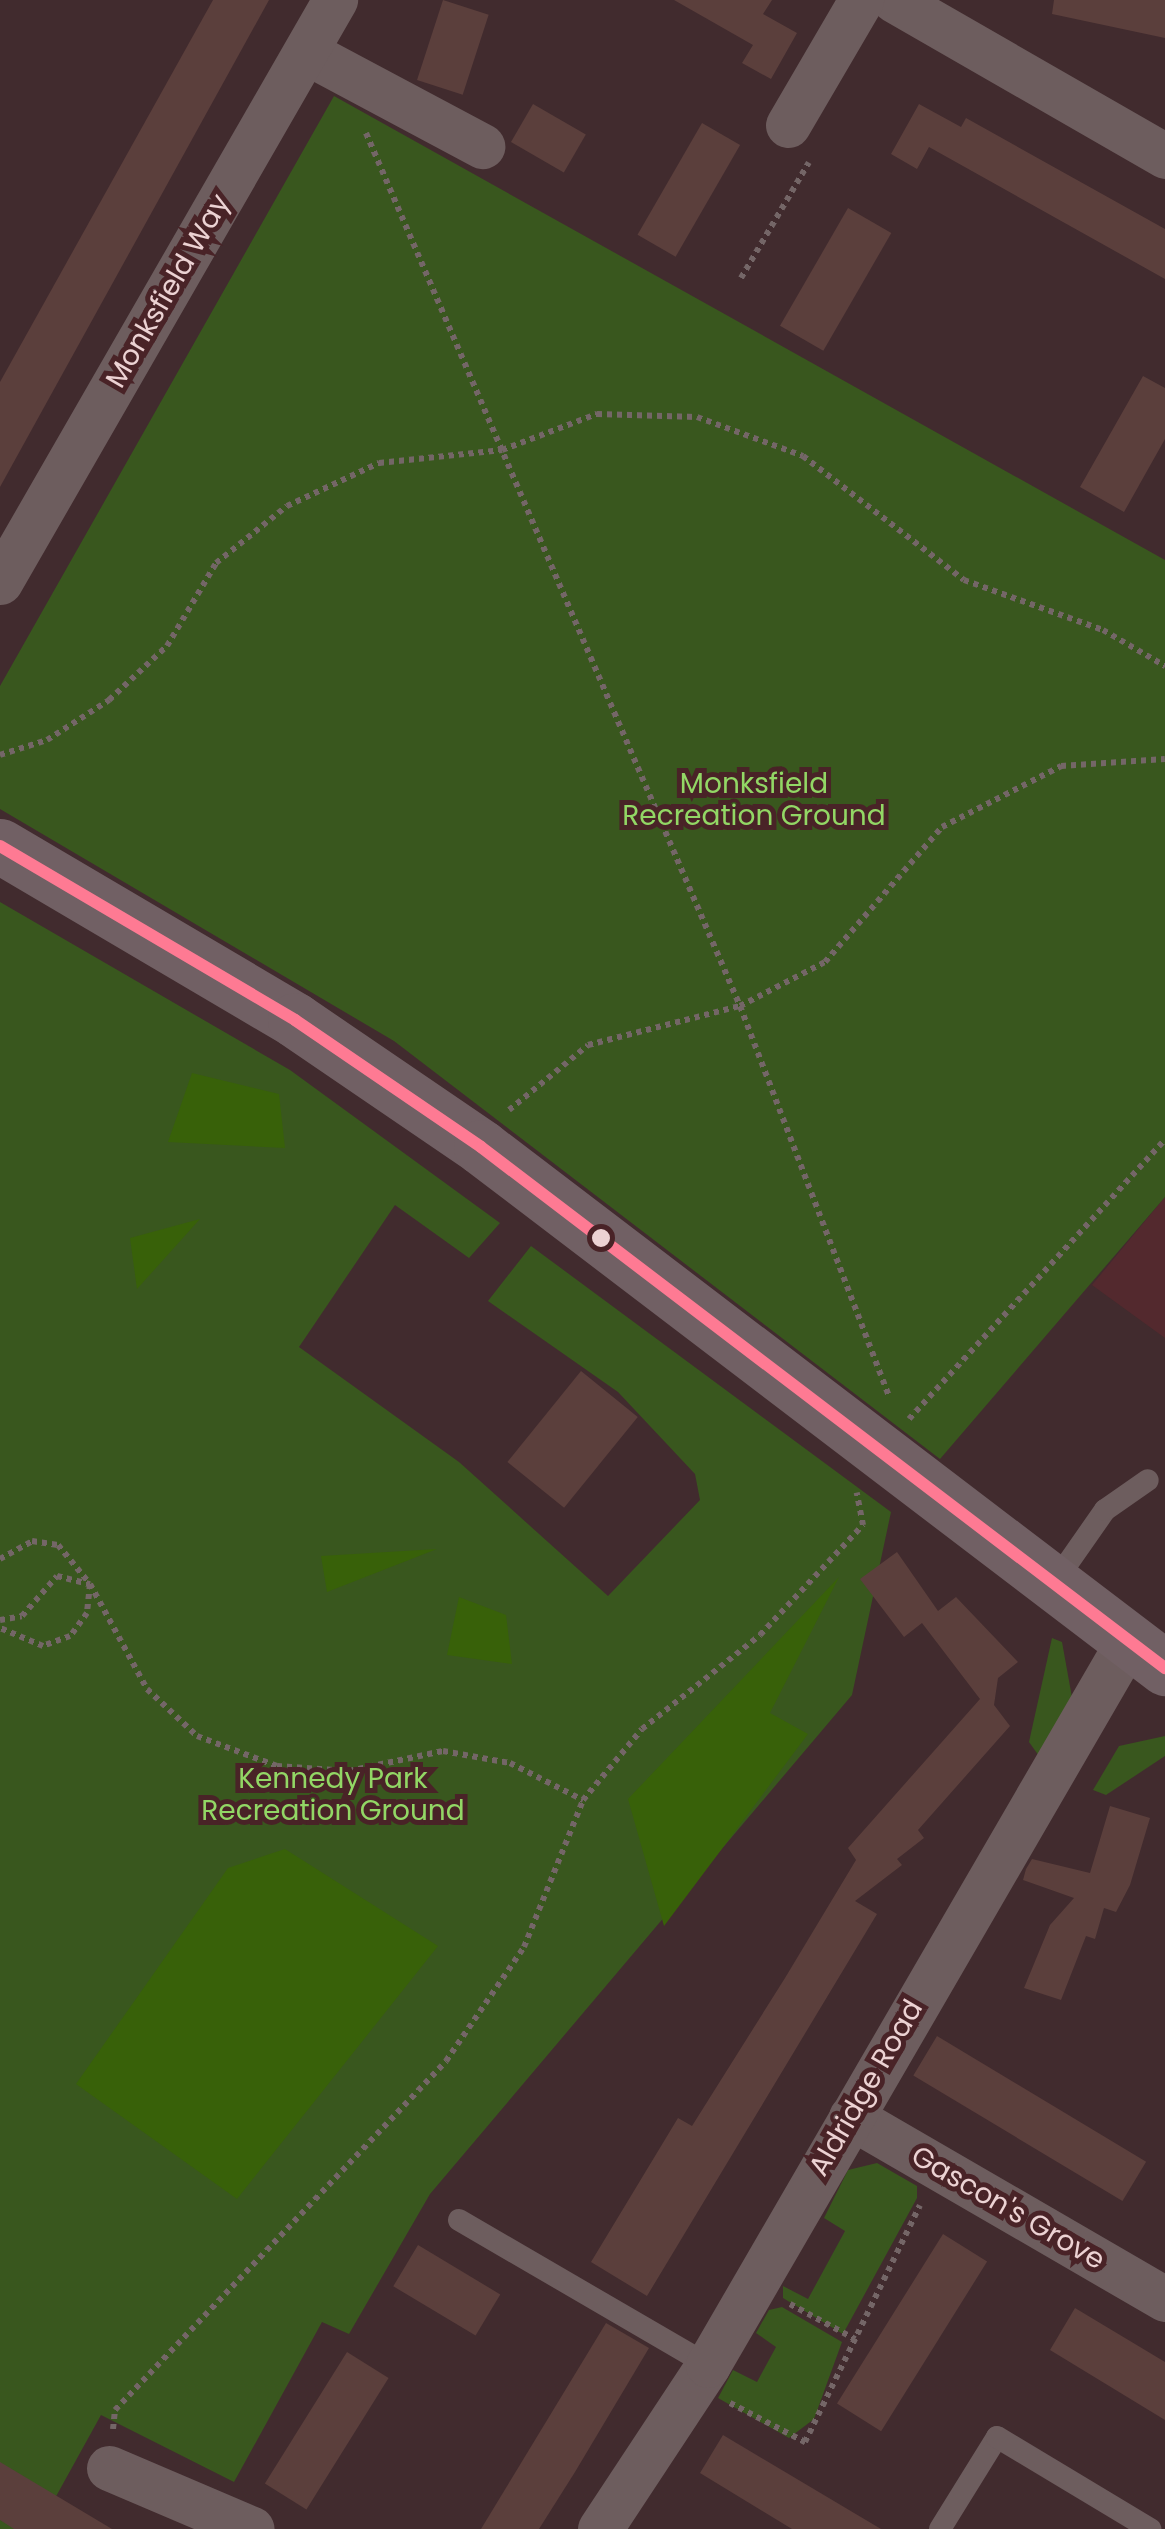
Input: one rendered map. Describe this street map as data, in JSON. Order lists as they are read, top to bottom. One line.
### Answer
{"streets":{"street":["Monksfield Way","Aldridge Road","Gascon's Grove"]},"crossings":[["Aldridge Road","Gascon's Grove"]],"parks":["Monksfield Recreation Ground","Kennedy Park Recreation Ground"]}
